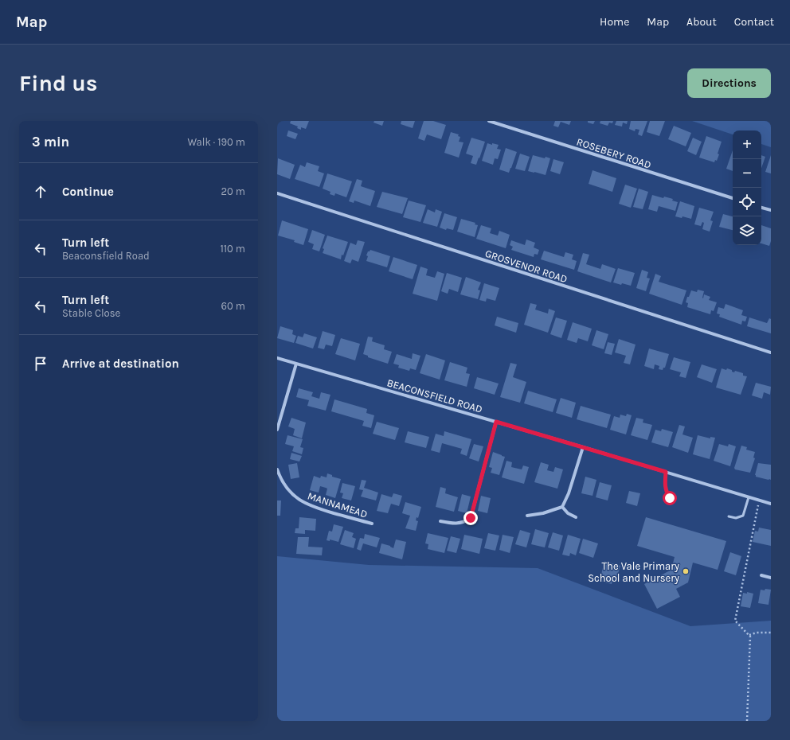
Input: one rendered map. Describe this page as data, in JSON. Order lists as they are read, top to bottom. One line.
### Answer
{"streets":{"street":["ROSEBERY ROAD","GROSVENOR ROAD","BEACONSFIELD ROAD","MANNAMEAD"]},"places":["The Vale Primary School and Nursery"],"page":{"header":"Map","nav":["Home","Map","About","Contact"],"buttons":"Directions","title":"Find us","heading":["3 min","Walk · 190 m"],"map_buttons":["+","−"],"list":[["Continue","20 m"],["Turn left","Beaconsfield Road","110 m"],["Turn left","Stable Close","60 m"],"Arrive at destination"]}}
